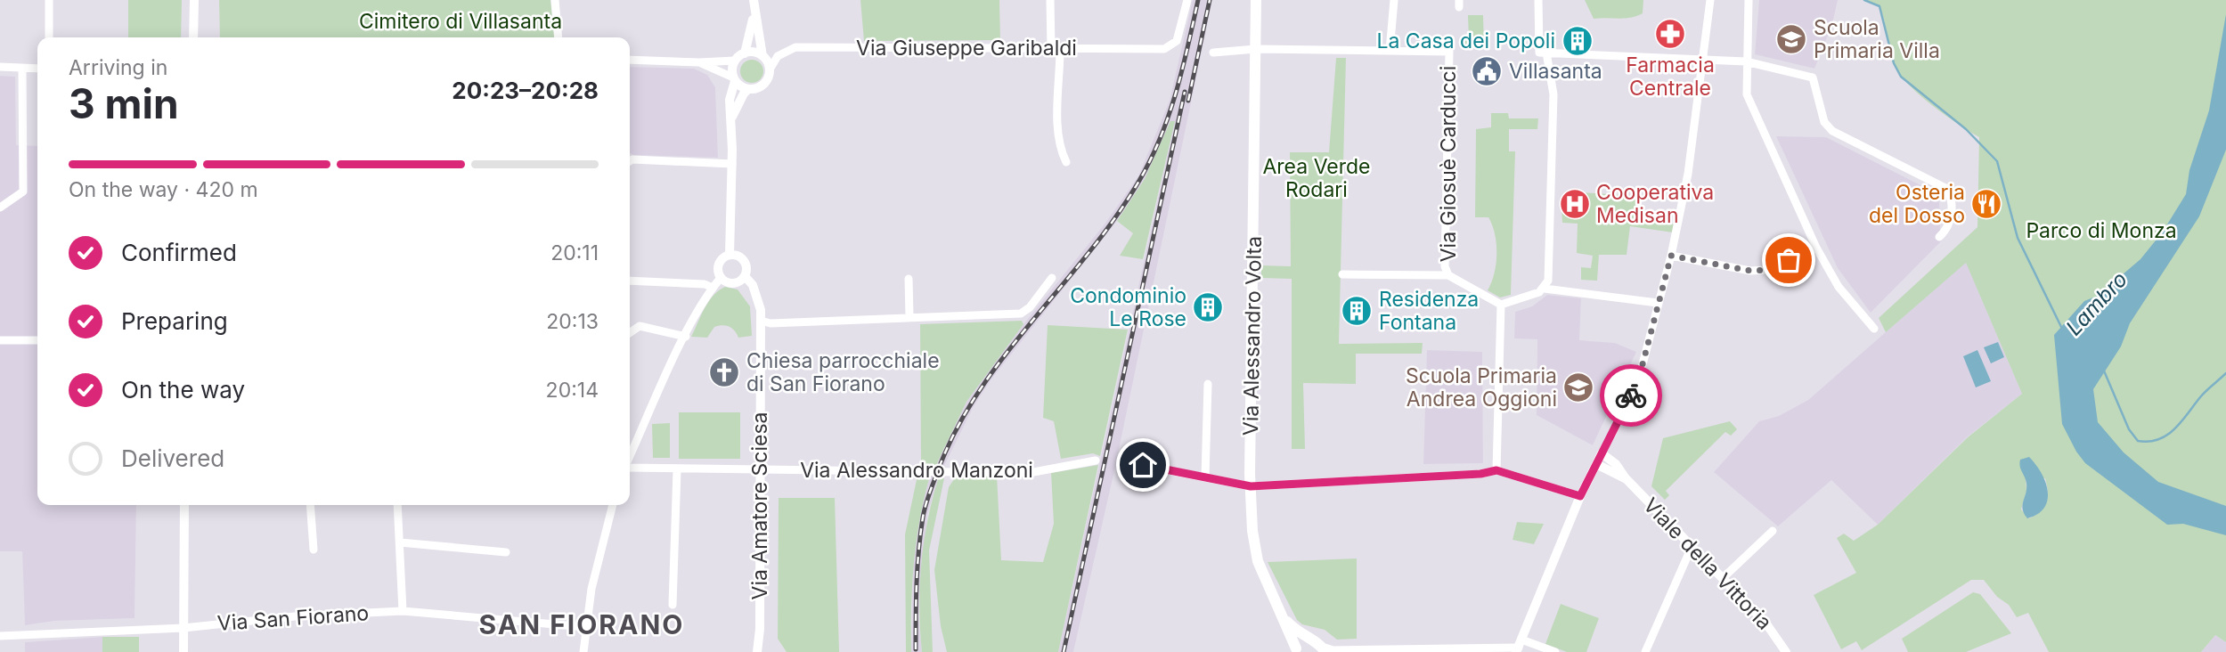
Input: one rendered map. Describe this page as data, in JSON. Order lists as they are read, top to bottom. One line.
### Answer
{"streets":{"main road":["Via Alessandro Volta"],"street":["Via Giuseppe Garibaldi","Via Giosuè Carducci","Via Alessandro Manzoni","Via Amatore Sciesa","Viale della Vittoria","Via San Fiorano"]},"crossings":[["Via Alessandro Manzoni","Via Amatore Sciesa"]],"districts":["SAN FIORANO"],"water":["Lambro"],"parks":["Cimitero di Villasanta","Area Verde Rodari","Parco di Monza"],"places":{"pharmacy":["Farmacia Centrale"],"school or university":["Scuola Primaria Villa","Scuola Primaria Andrea Oggioni"],"building":["La Casa dei Popoli","Condominio Le Rose","Residenza Fontana"],"public building":["Villasanta"],"hospital":["Cooperativa Medisan"],"restaurant":["Osteria del Dosso"],"church":["Chiesa parrocchiale di San Fiorano"]},"page":{"heading":["3 min","Arriving in","20:23–20:28"],"bar":"On the way · 420 m","list":[["Confirmed","20:11"],["Preparing","20:13"],["On the way","20:14"],"Delivered"]}}
